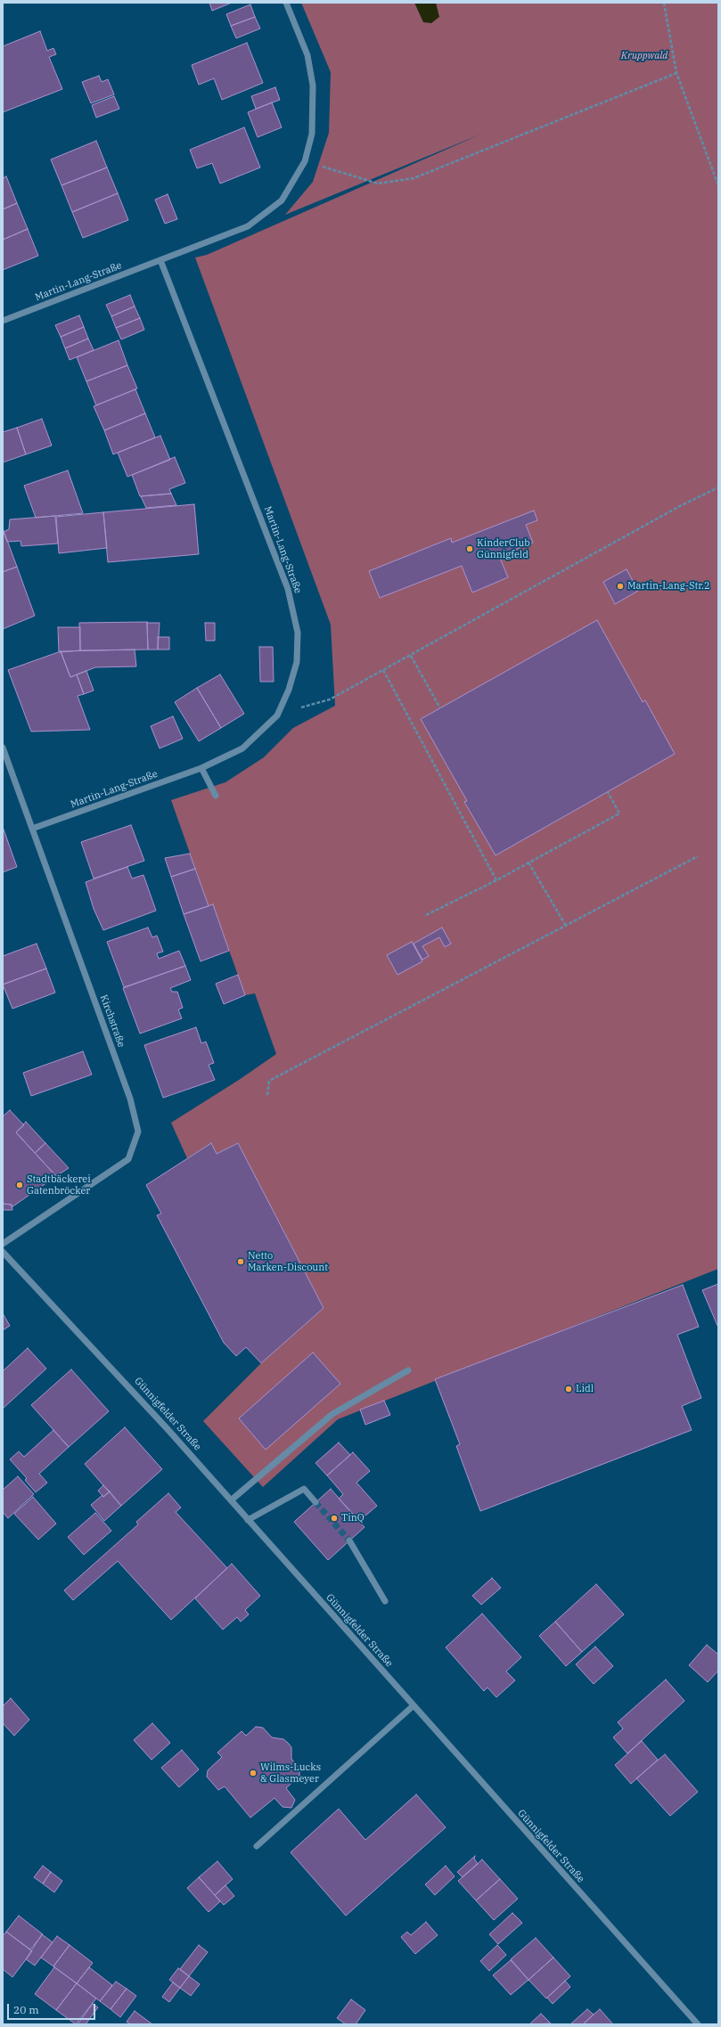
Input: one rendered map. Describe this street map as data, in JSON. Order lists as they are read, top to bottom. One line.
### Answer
{"streets":{"street":["Martin-Lang-Straße","Kirchstraße","Günnigfelder Straße"]},"crossings":[["Martin-Lang-Straße","Kirchstraße"]],"parks":["Kruppwald"],"places":["KinderClub Günnigfeld","Martin-Lang-Str.2","Stadtbäckerei Gatenbröcker","Netto Marken-Discount","Lidl","TinQ","Wilms-Lucks & Glasmeyer"],"scale_bar":"20 m"}
